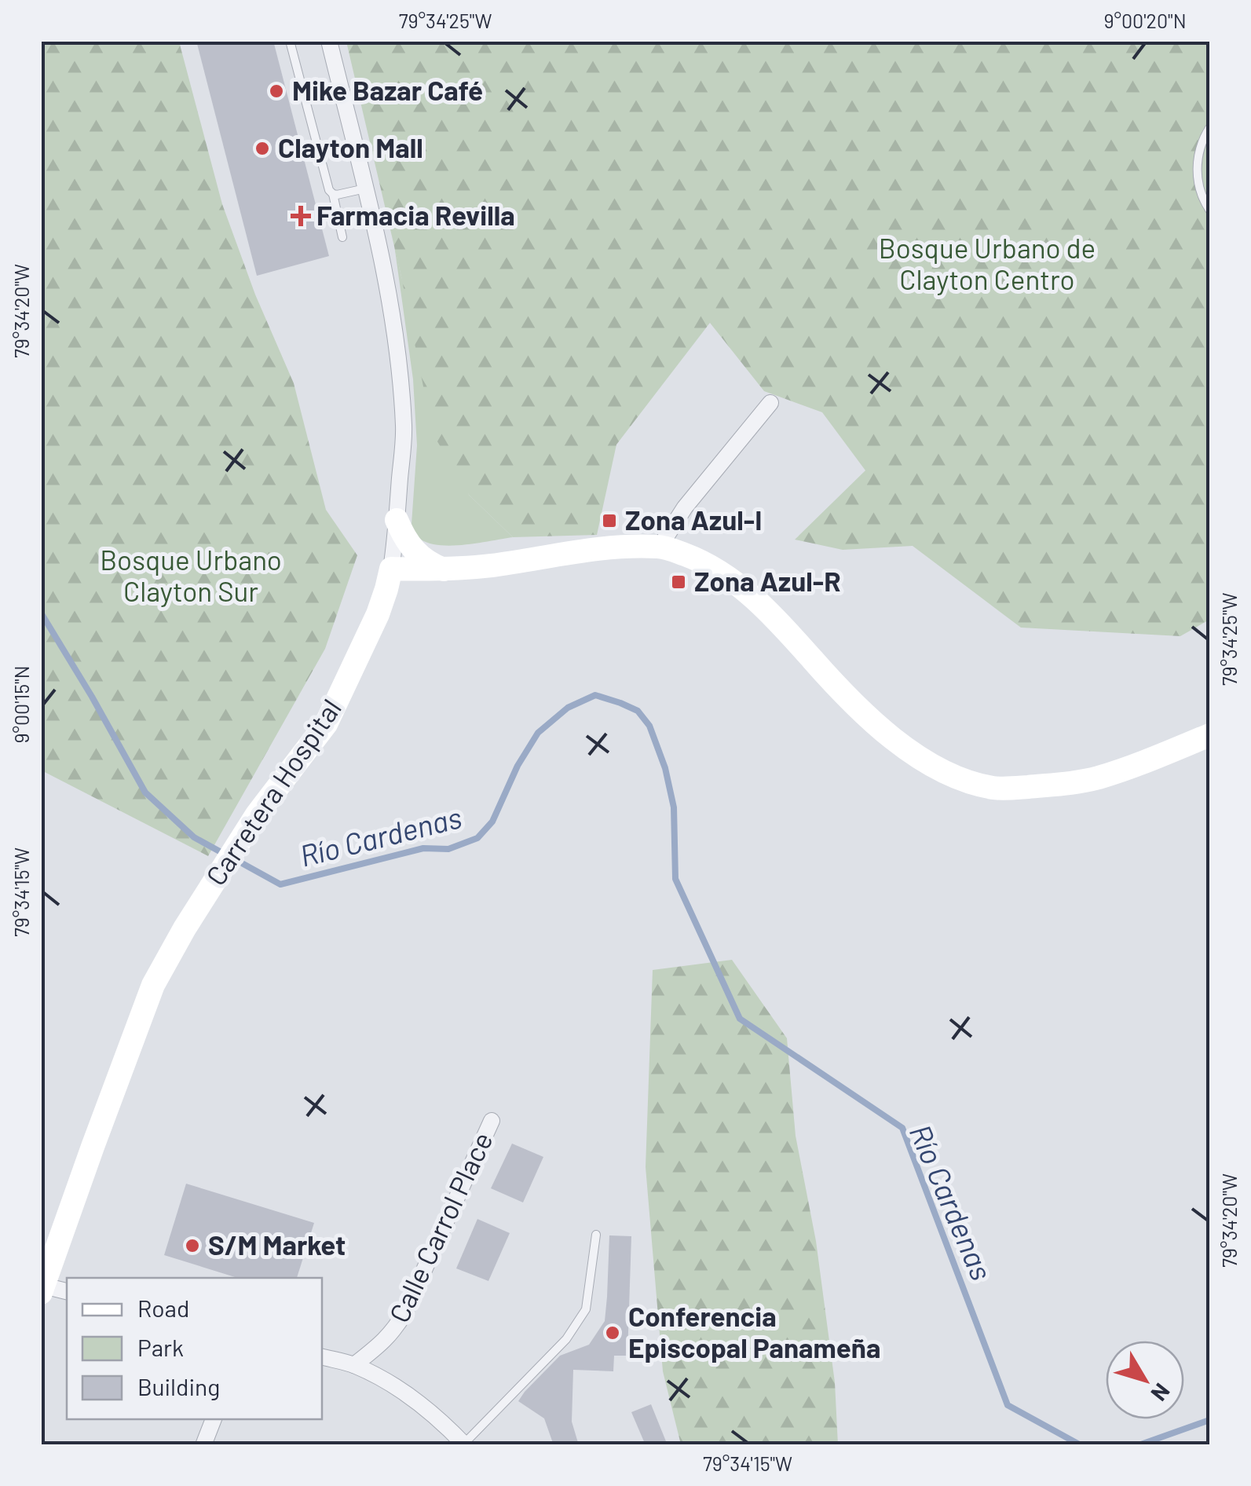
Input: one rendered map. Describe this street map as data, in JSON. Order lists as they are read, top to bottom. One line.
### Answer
{"streets":{"street":["Carretera Hospital","Calle Carrol Place"]},"water":["Río Cardenas"],"parks":["Bosque Urbano de Clayton Centro","Bosque Urbano Clayton Sur"],"places":{"other":["Mike Bazar Café","Clayton Mall","S/M Market","Conferencia Episcopal Panameña"],"health":["Farmacia Revilla"],"transit":["Zona Azul-I","Zona Azul-R"]},"legend":["Road","Park","Building"],"north":"bottom right","coordinates":["79°34'25\"W","9°00'20\"N","79°34'20\"W","9°00'15\"N","79°34'15\"W"]}
